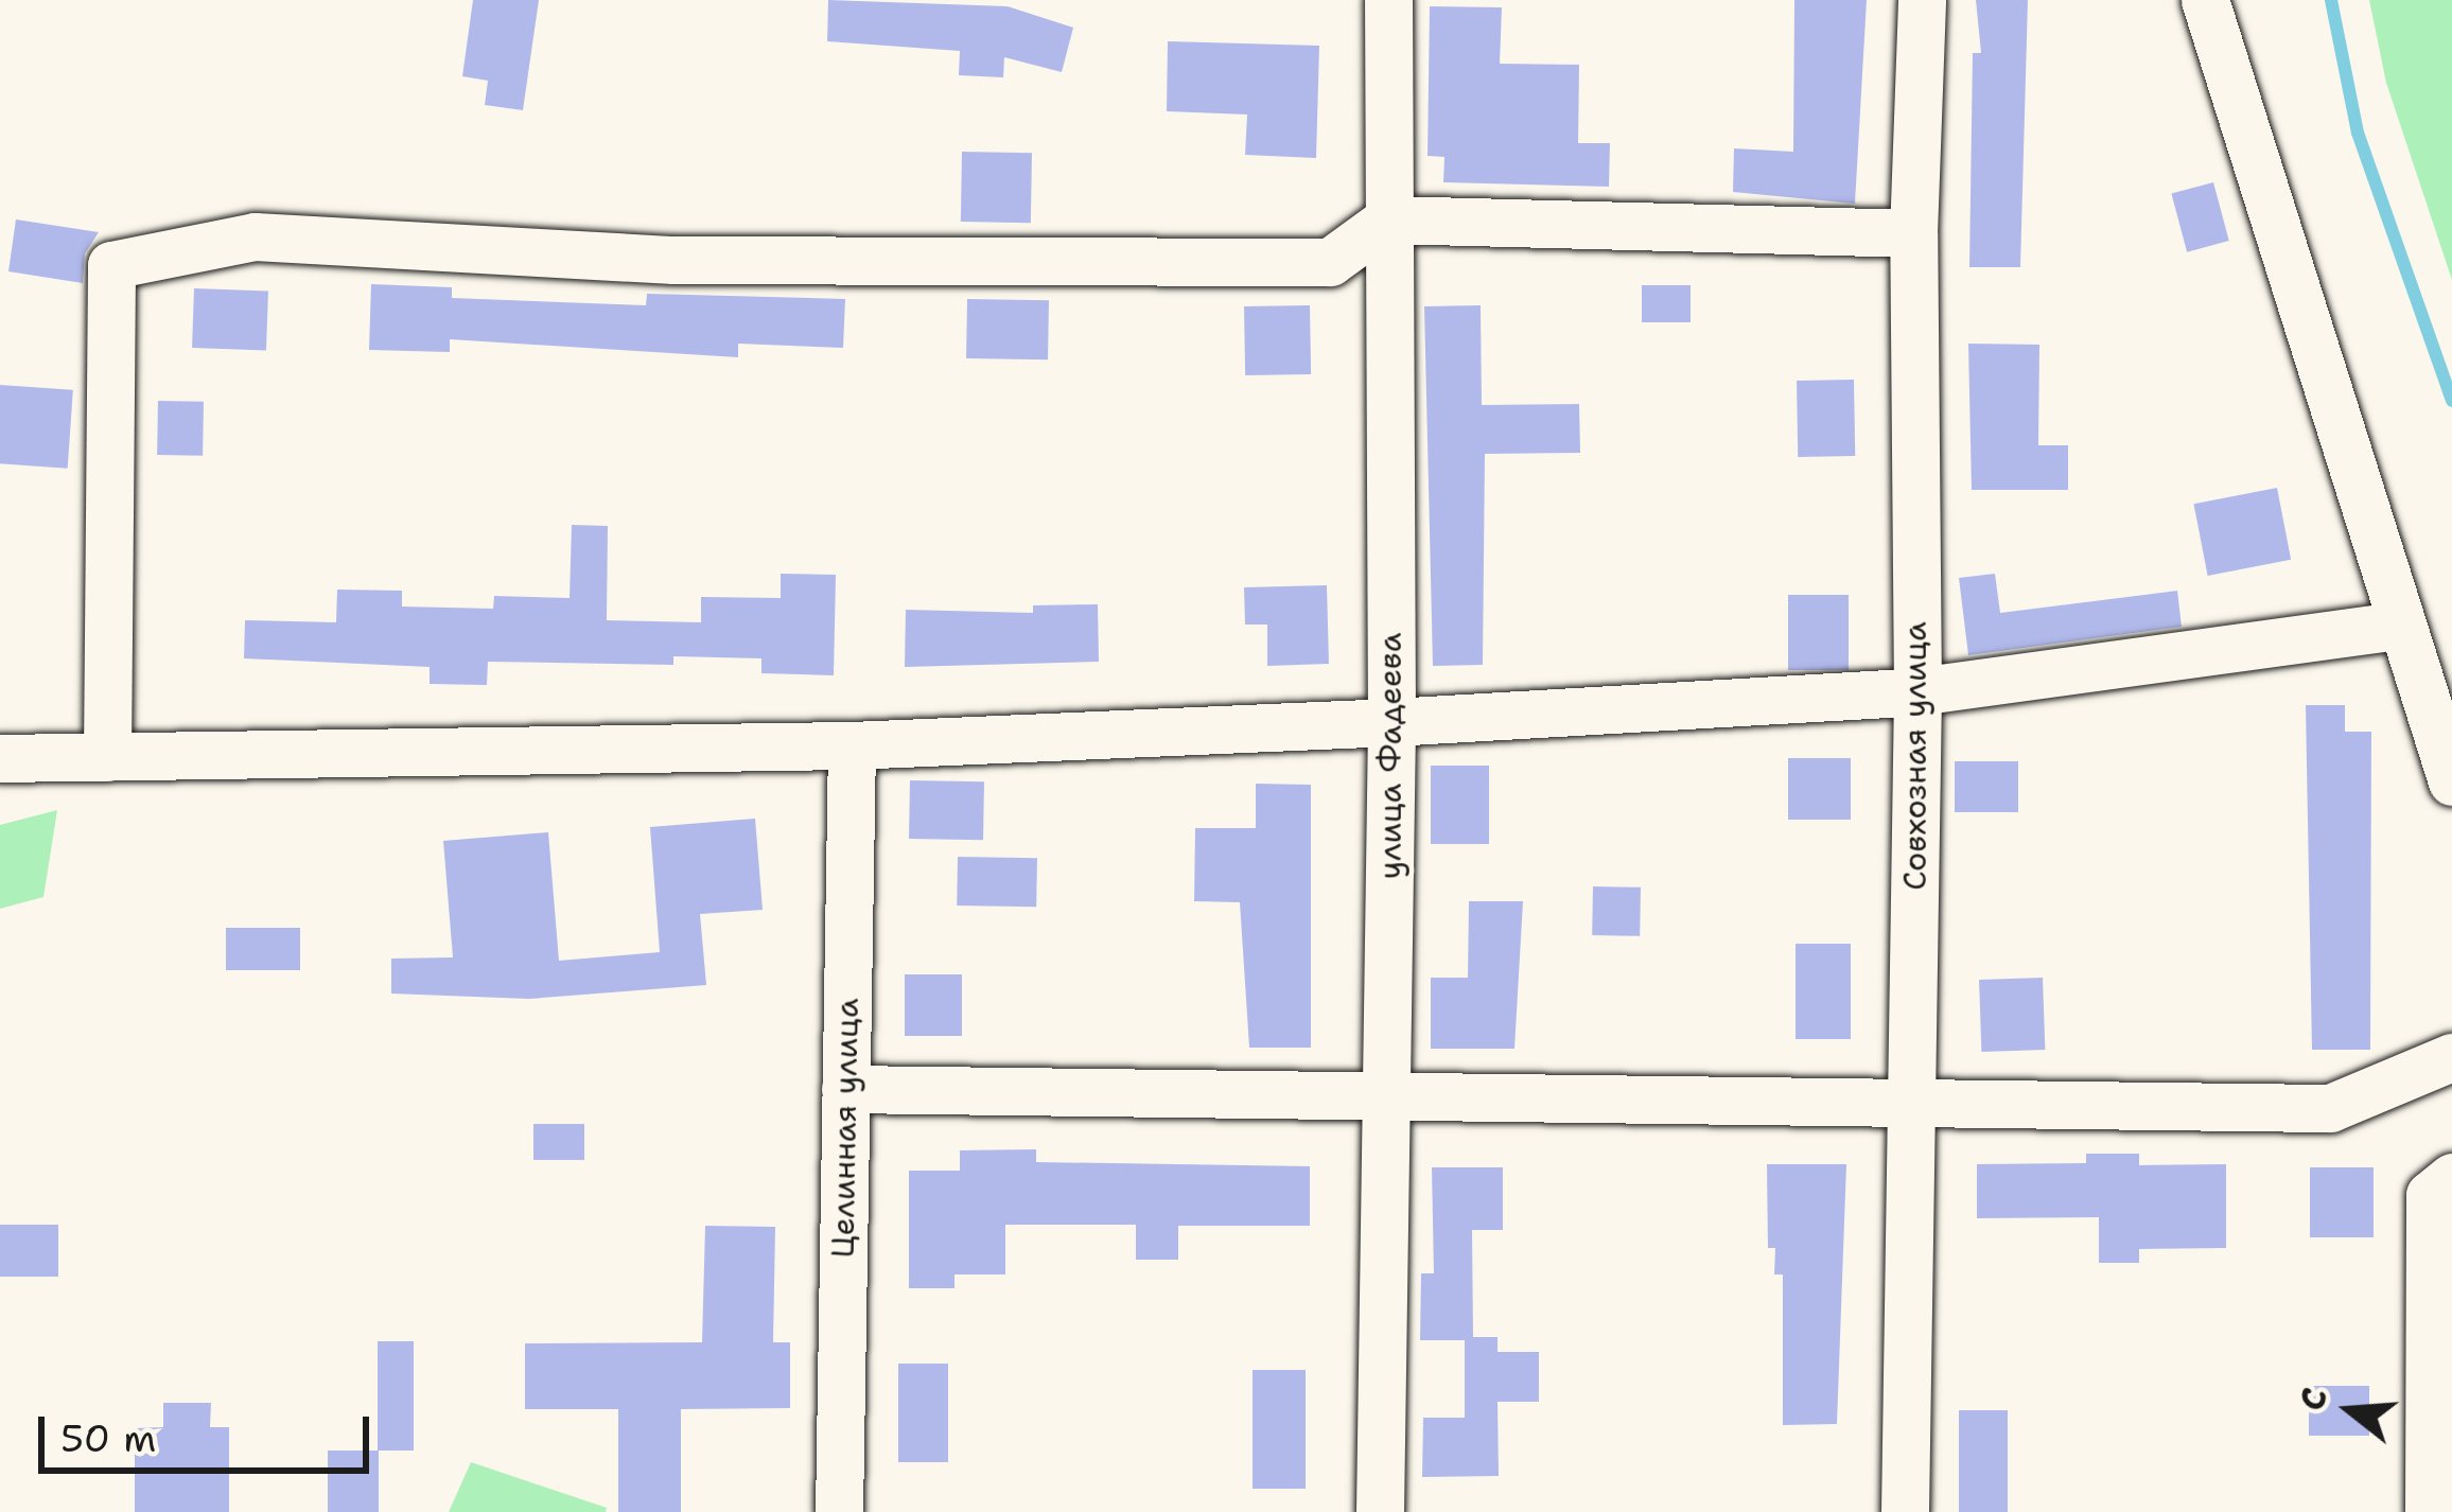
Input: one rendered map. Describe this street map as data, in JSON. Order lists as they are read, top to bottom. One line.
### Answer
{"streets":{"street":["улица Фадеева","Совхозная улица","Целинная улица"]},"scale_bar":"50 m","north":"left"}
